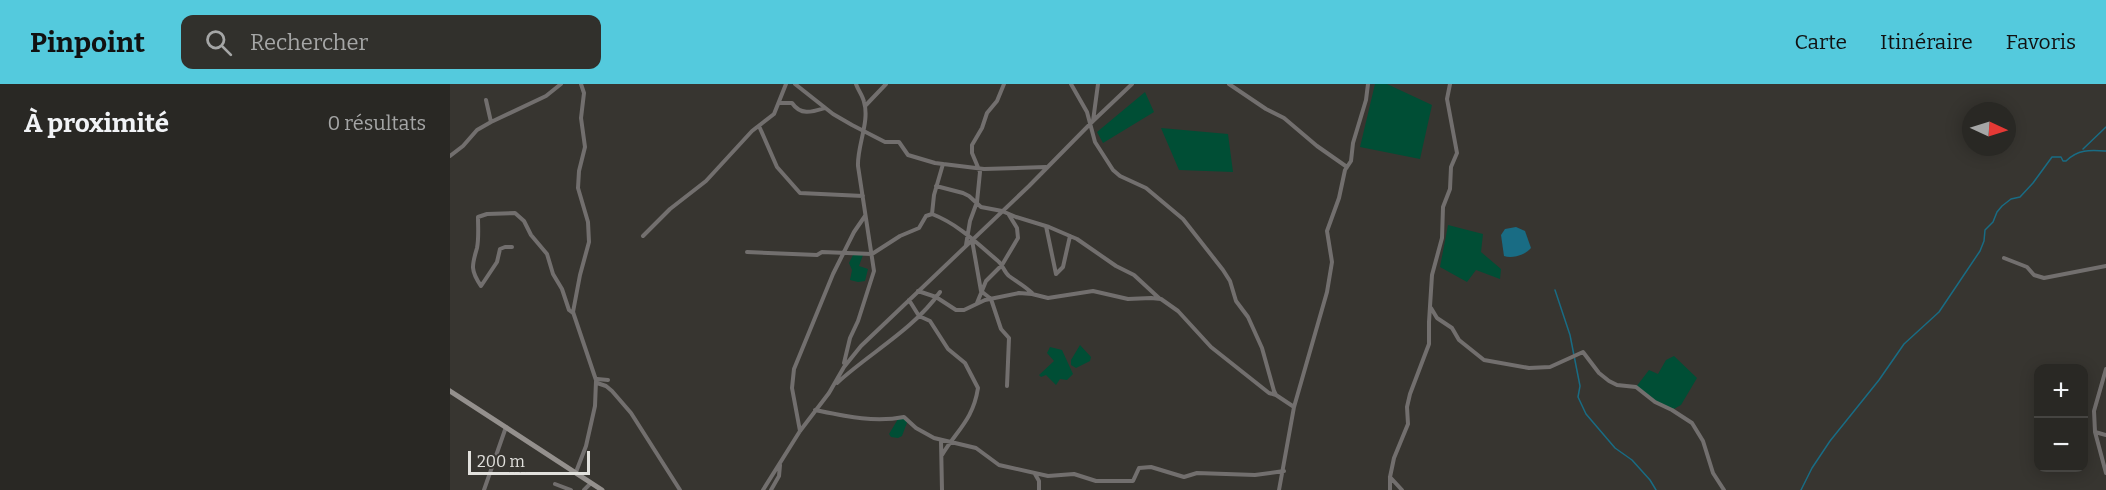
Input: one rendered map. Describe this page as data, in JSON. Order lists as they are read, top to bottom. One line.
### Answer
{"scale_bar":"200 m","north":"right","page":{"header":"Pinpoint","search":"Rechercher","nav":["Carte","Itinéraire","Favoris"],"heading":["À proximité","0 résultats"],"map_buttons":["+","−"],"scale":"200 m"}}
